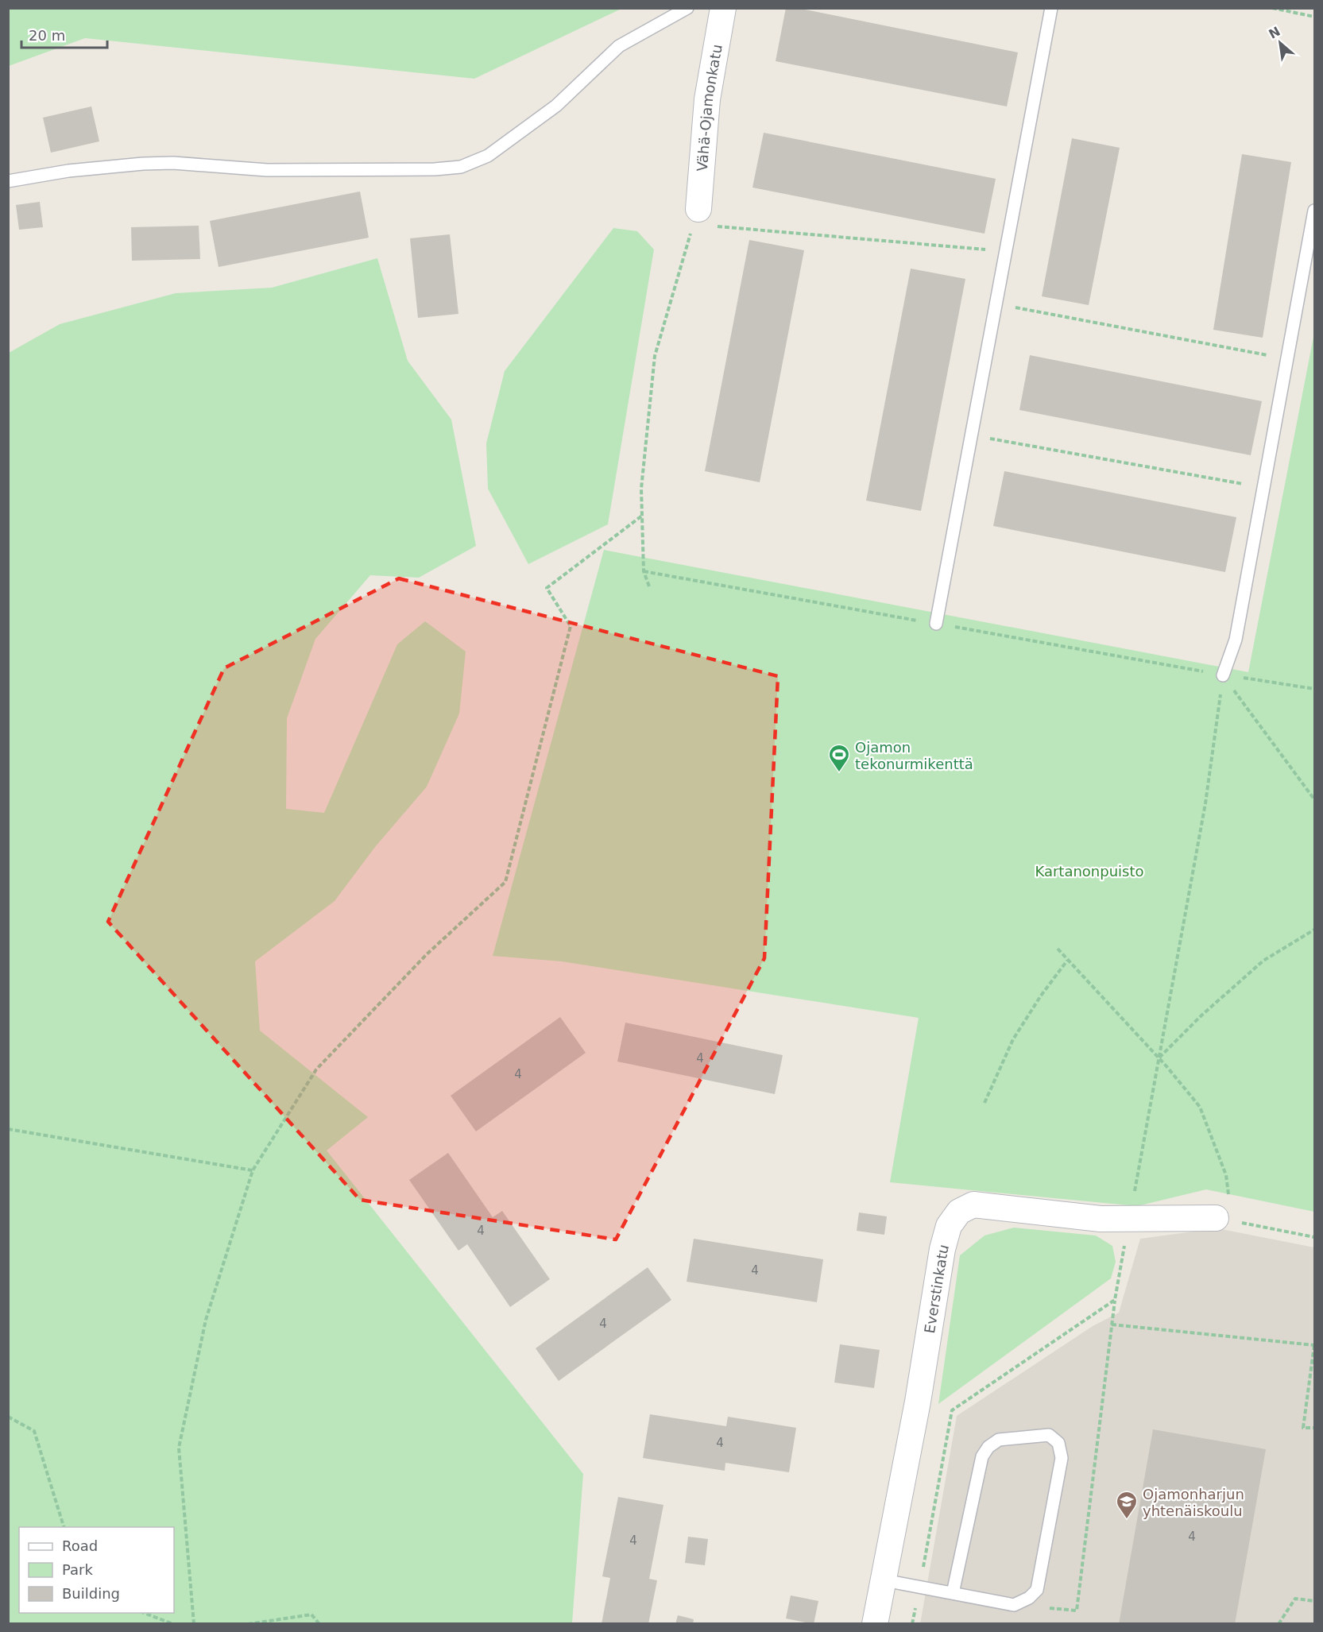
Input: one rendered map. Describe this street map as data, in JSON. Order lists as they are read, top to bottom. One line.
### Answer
{"streets":{"street":["Vähä-Ojamonkatu","Everstinkatu"]},"parks":["Kartanonpuisto"],"places":{"sports":["Ojamon tekonurmikenttä"],"school or university":["Ojamonharjun yhtenäiskoulu"]},"house_numbers":["4","4","4","4","4","4","4","4"],"legend":["Road","Park","Building"],"scale_bar":"20 m","north":"top left"}
